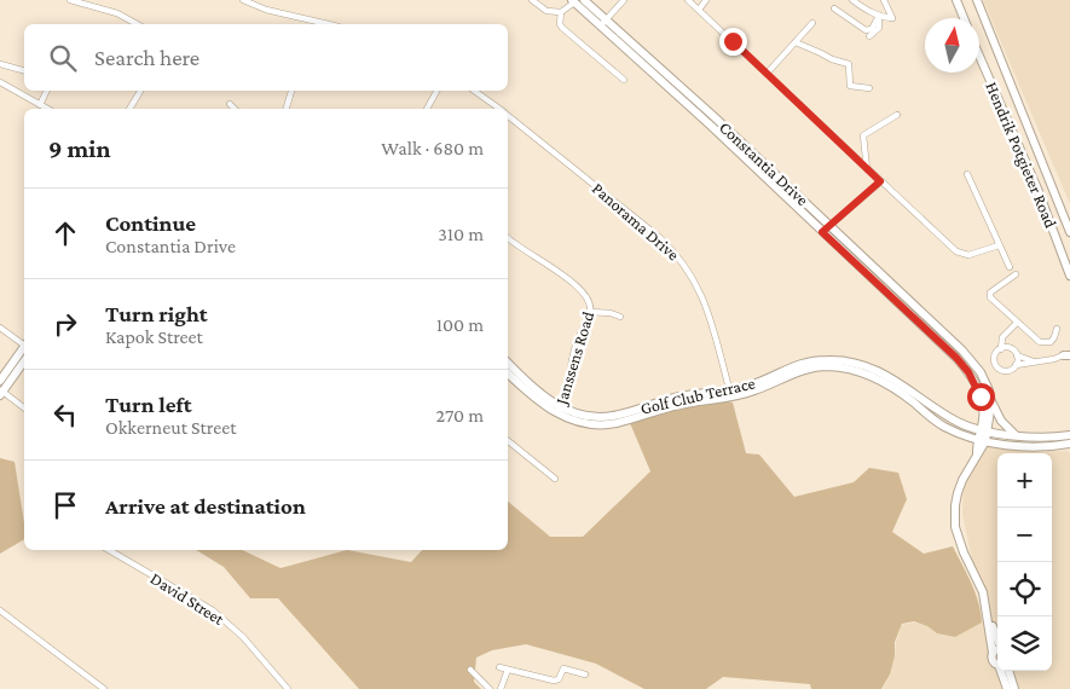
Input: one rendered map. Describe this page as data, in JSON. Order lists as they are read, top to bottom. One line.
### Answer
{"streets":{"street":["Hendrik Potgieter Road","Constantia Drive","Panorama Drive","Janssens Road","Golf Club Terrace","David Street"]},"crossings":[["Constantia Drive","Golf Club Terrace"],["Panorama Drive","Golf Club Terrace"],["Janssens Road","Golf Club Terrace"]],"north":"top","page":{"search":"Search here","heading":["9 min","Walk · 680 m"],"list":[["Continue","Constantia Drive","310 m"],["Turn right","Kapok Street","100 m"],["Turn left","Okkerneut Street","270 m"],"Arrive at destination"],"map_buttons":["+","−"]}}
